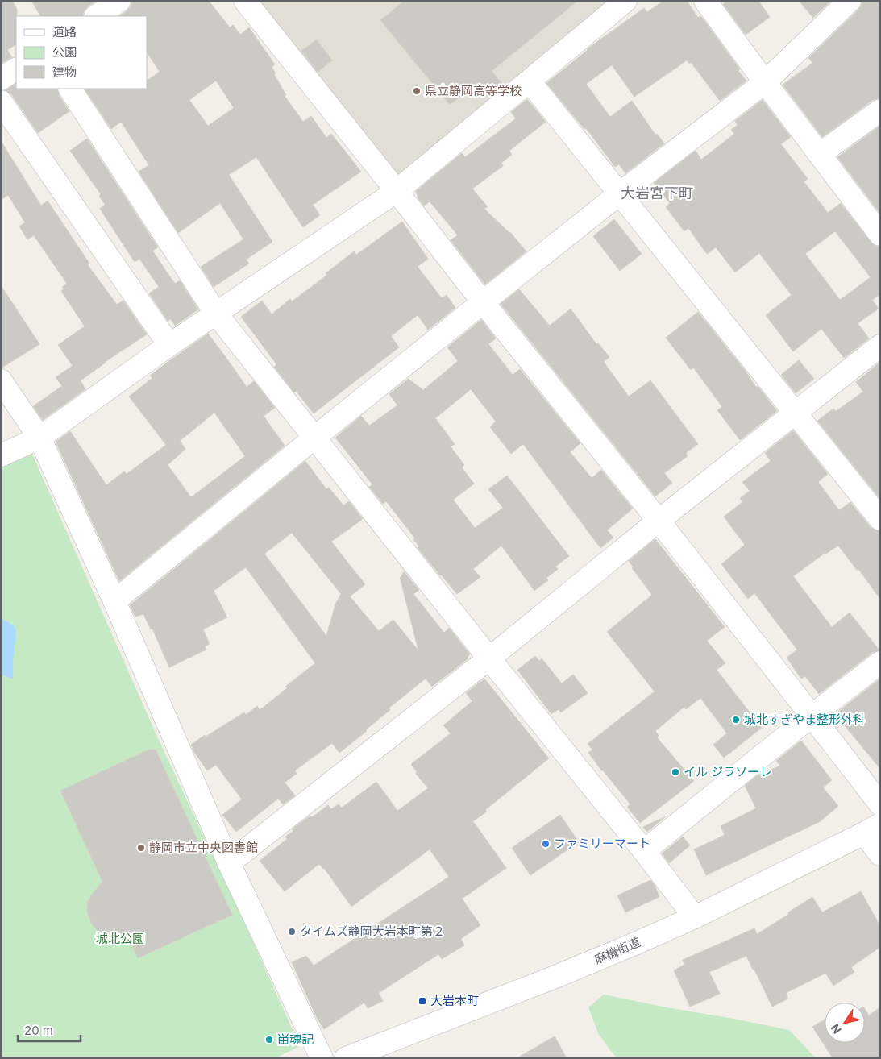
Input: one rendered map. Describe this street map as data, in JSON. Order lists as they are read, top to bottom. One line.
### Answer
{"streets":{"street":["麻機街道"]},"districts":["大岩宮下町"],"parks":["城北公園"],"places":{"other":["県立静岡高等学校","城北すぎやま整形外科","イル ジラソーレ","ファミリーマート","静岡市立中央図書館","タイムズ静岡大岩本町第２","畄魂記"],"transit":["大岩本町"]},"legend":["道路","公園","建物"],"scale_bar":"20 m","north":"bottom left"}
